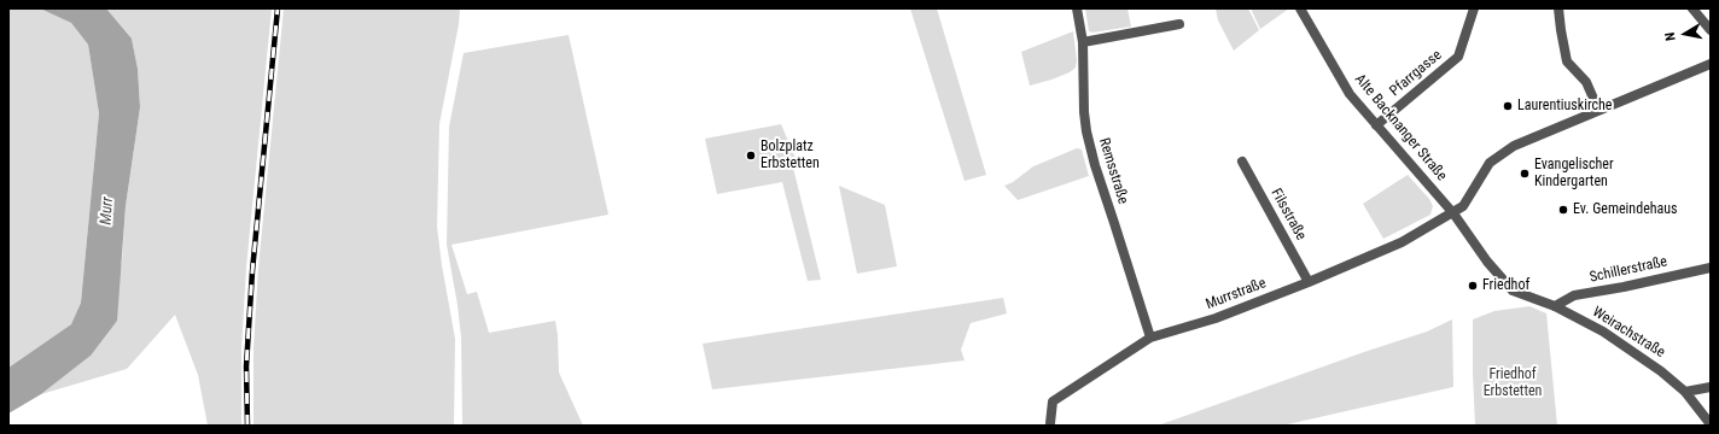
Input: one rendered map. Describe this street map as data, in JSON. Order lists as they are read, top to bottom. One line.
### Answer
{"streets":{"street":["Pfarrgasse","Alte Backnanger Straße","Remsstraße","Filsstraße","Schillerstraße","Murrstraße","Weirachstraße"]},"crossings":[["Pfarrgasse","Alte Backnanger Straße"],["Alte Backnanger Straße","Murrstraße"],["Alte Backnanger Straße","Weirachstraße"],["Remsstraße","Murrstraße"],["Filsstraße","Murrstraße"],["Schillerstraße","Weirachstraße"]],"water":["Murr"],"parks":["Friedhof Erbstetten"],"places":["Laurentiuskirche","Bolzplatz Erbstetten","Evangelischer Kindergarten","Ev. Gemeindehaus","Friedhof"],"north":"left"}
